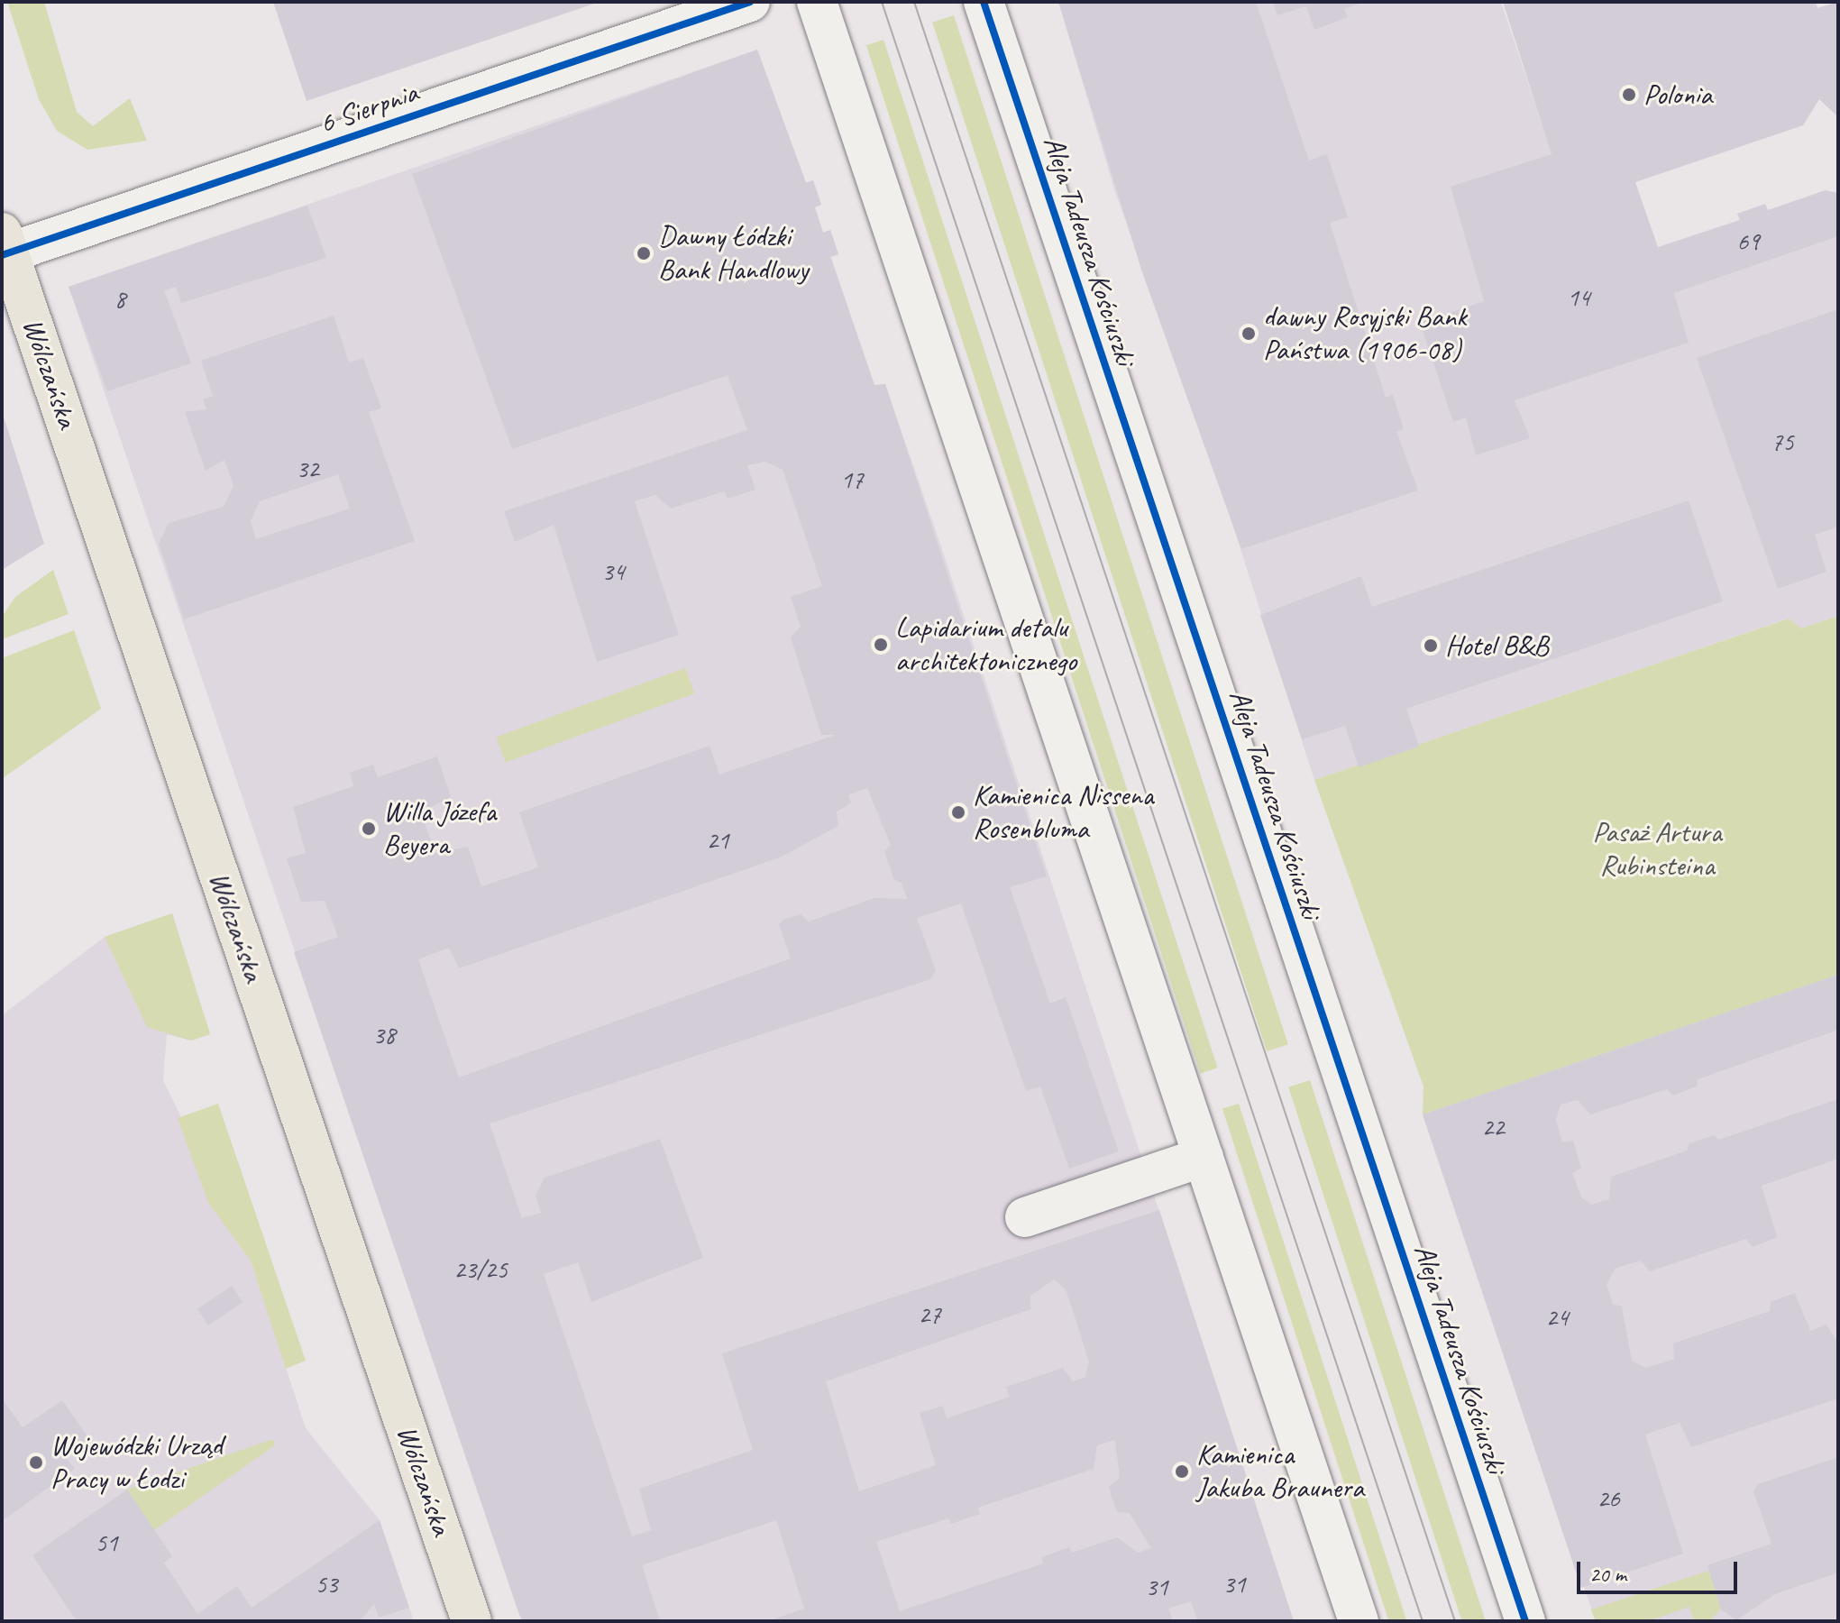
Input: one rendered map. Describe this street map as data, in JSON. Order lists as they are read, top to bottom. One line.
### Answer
{"streets":{"main road":["Wólczańska"],"street":["6 Sierpnia","Aleja Tadeusza Kościuszki"]},"crossings":[["6 Sierpnia","Wólczańska"]],"parks":["Pasaż Artura Rubinsteina"],"places":["Polonia","Dawny Łódzki Bank Handlowy","dawny Rosyjski Bank Państwa (1906-08)","Lapidarium detalu architektonicznego","Hotel B&B","Kamienica Nissena Rosenbluma","Willa Józefa Beyera","Wojewódzki Urząd Pracy w Łodzi","Kamienica Jakuba Braunera"],"house_numbers":["69","14","8","75","32","17","34","21","38","22","23/25","27","24","26","51","53","31","31"],"scale_bar":"20 m"}
